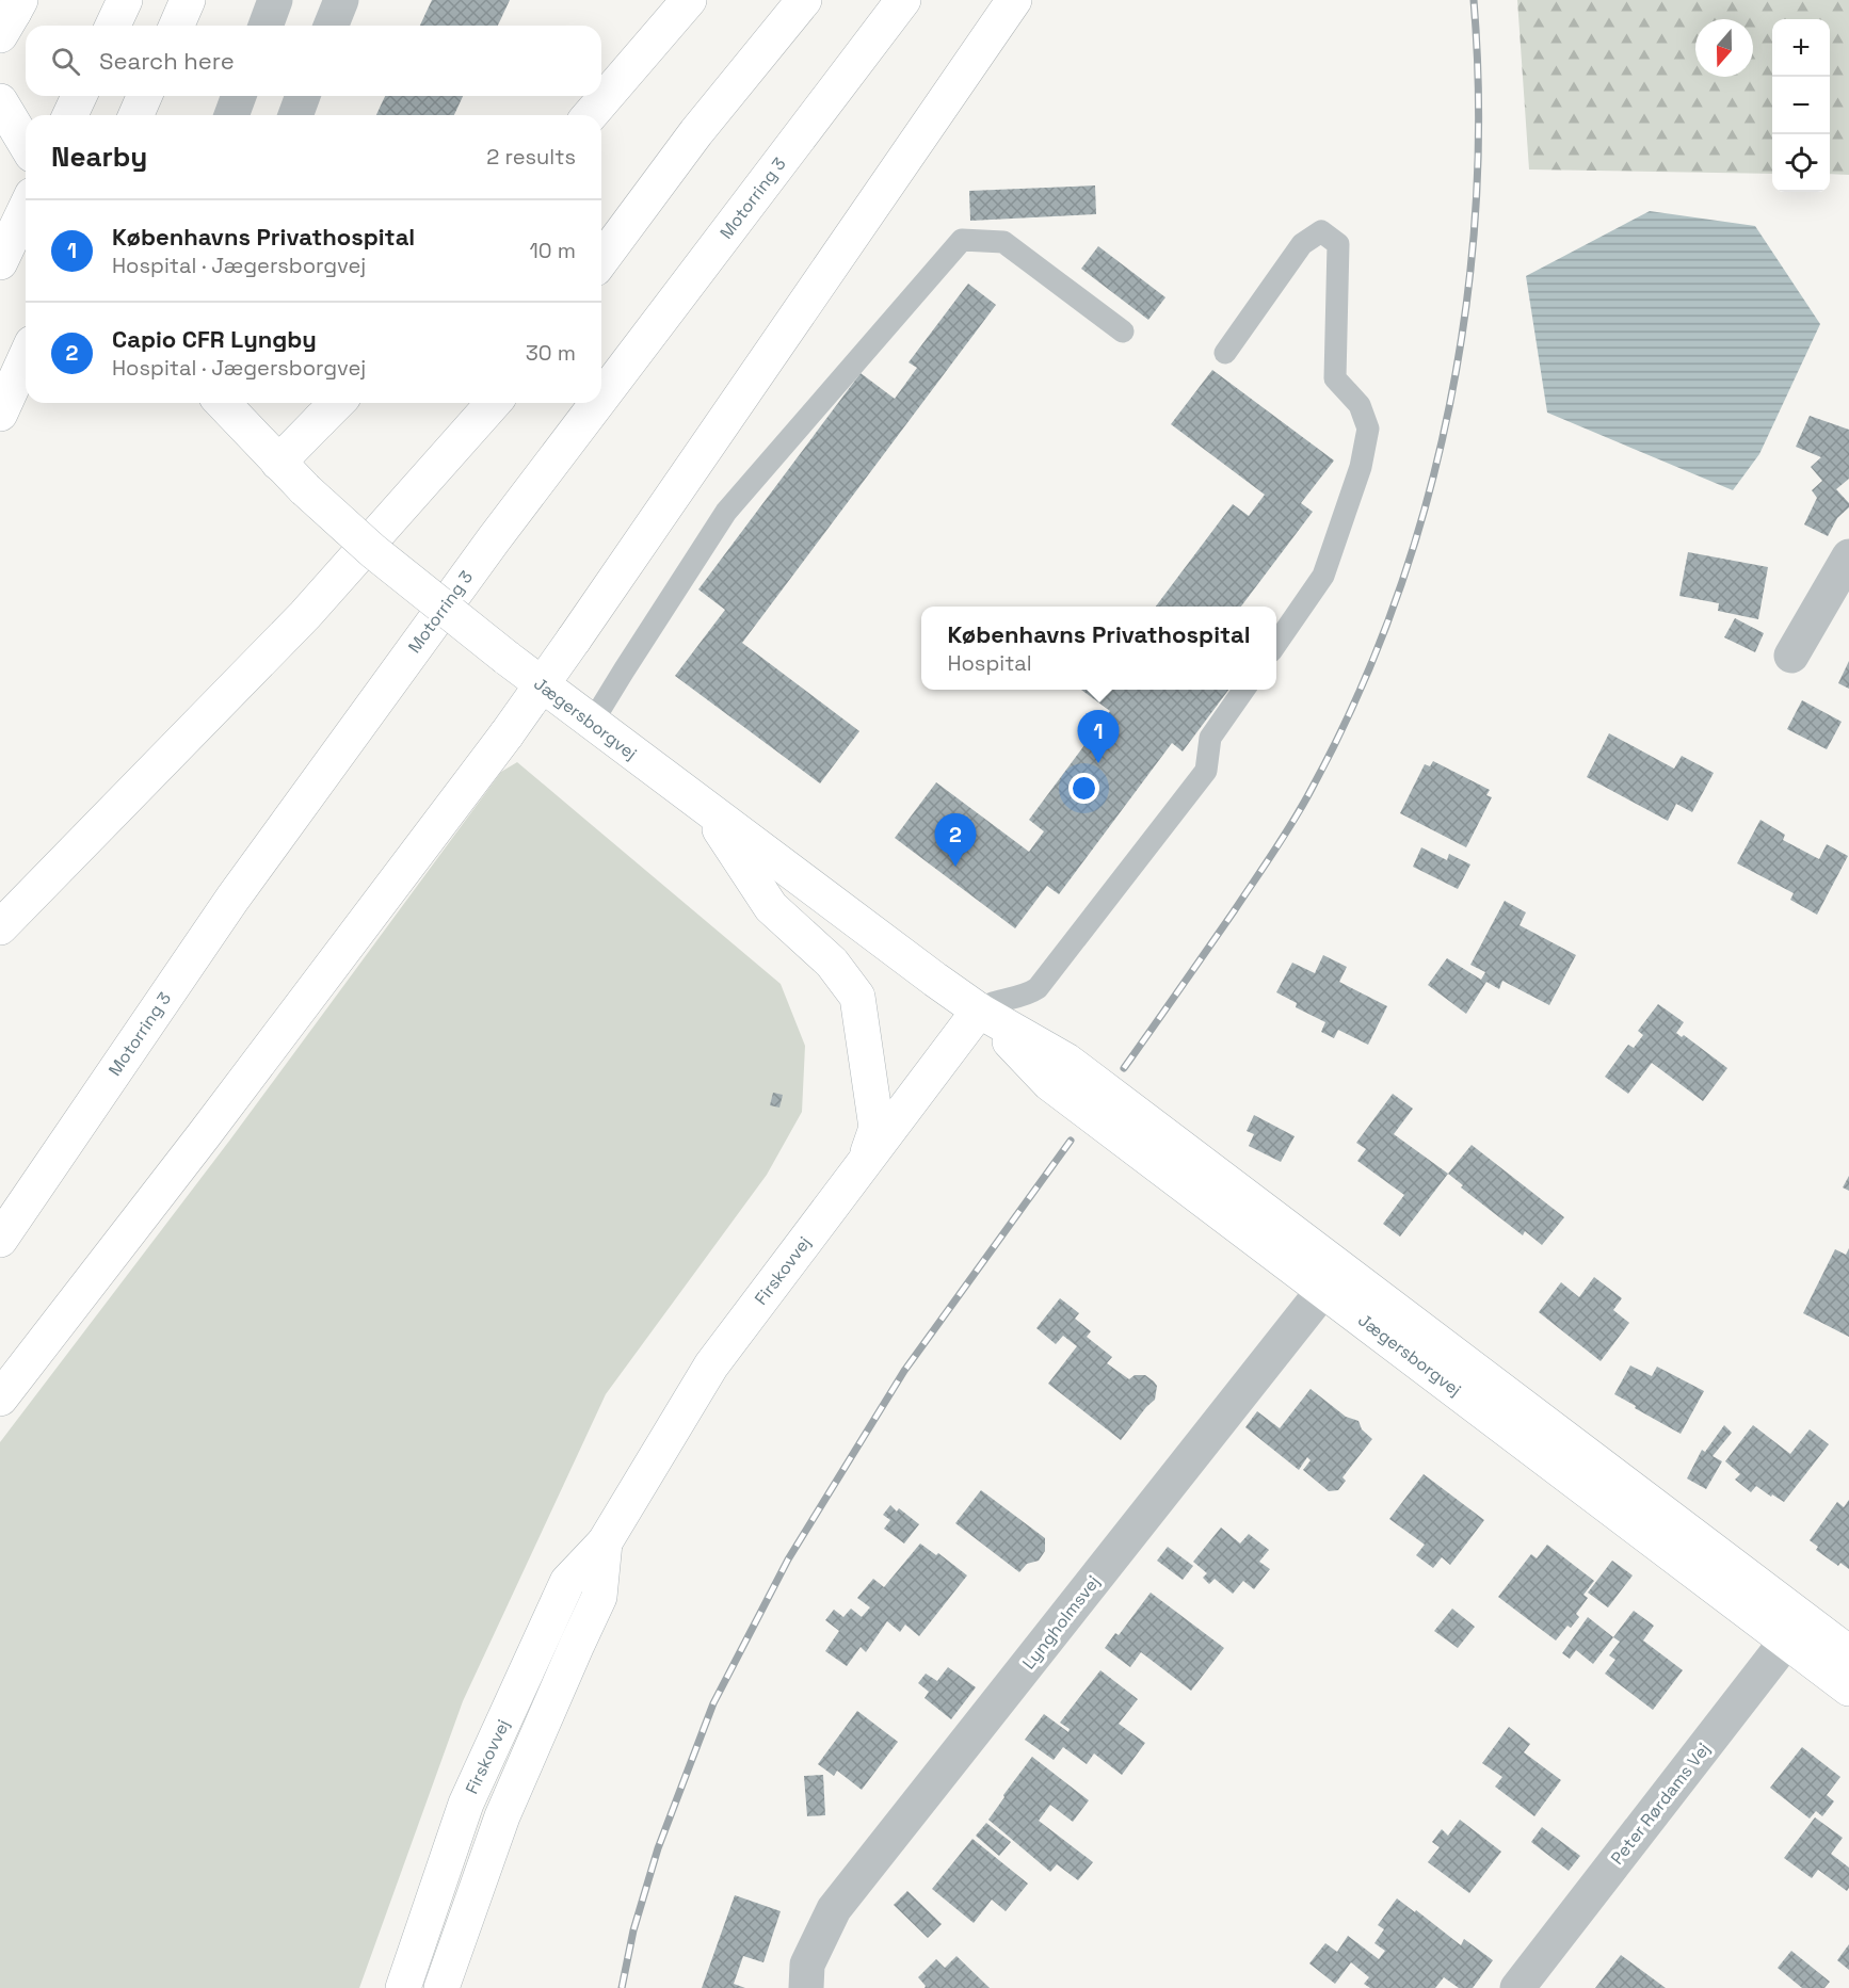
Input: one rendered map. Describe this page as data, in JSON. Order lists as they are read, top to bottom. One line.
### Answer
{"streets":{"main road":["Motorring 3","Jægersborgvej","Firskovvej"],"street":["Lyngholmsvej","Peter Rørdams Vej"]},"crossings":[["Jægersborgvej","Firskovvej"],["Jægersborgvej","Lyngholmsvej"],["Jægersborgvej","Peter Rørdams Vej"]],"north":"bottom","page":{"map_buttons":["+","−"],"search":"Search here","heading":["Nearby","2 results"],"list":[{"mark":"1","name":"Københavns Privathospital","note":"Hospital · Jægersborgvej","value":"10 m"},{"mark":"2","name":"Capio CFR Lyngby","note":"Hospital · Jægersborgvej","value":"30 m"}],"popup":["Københavns Privathospital","Hospital"],"pins":["1","2"]}}
